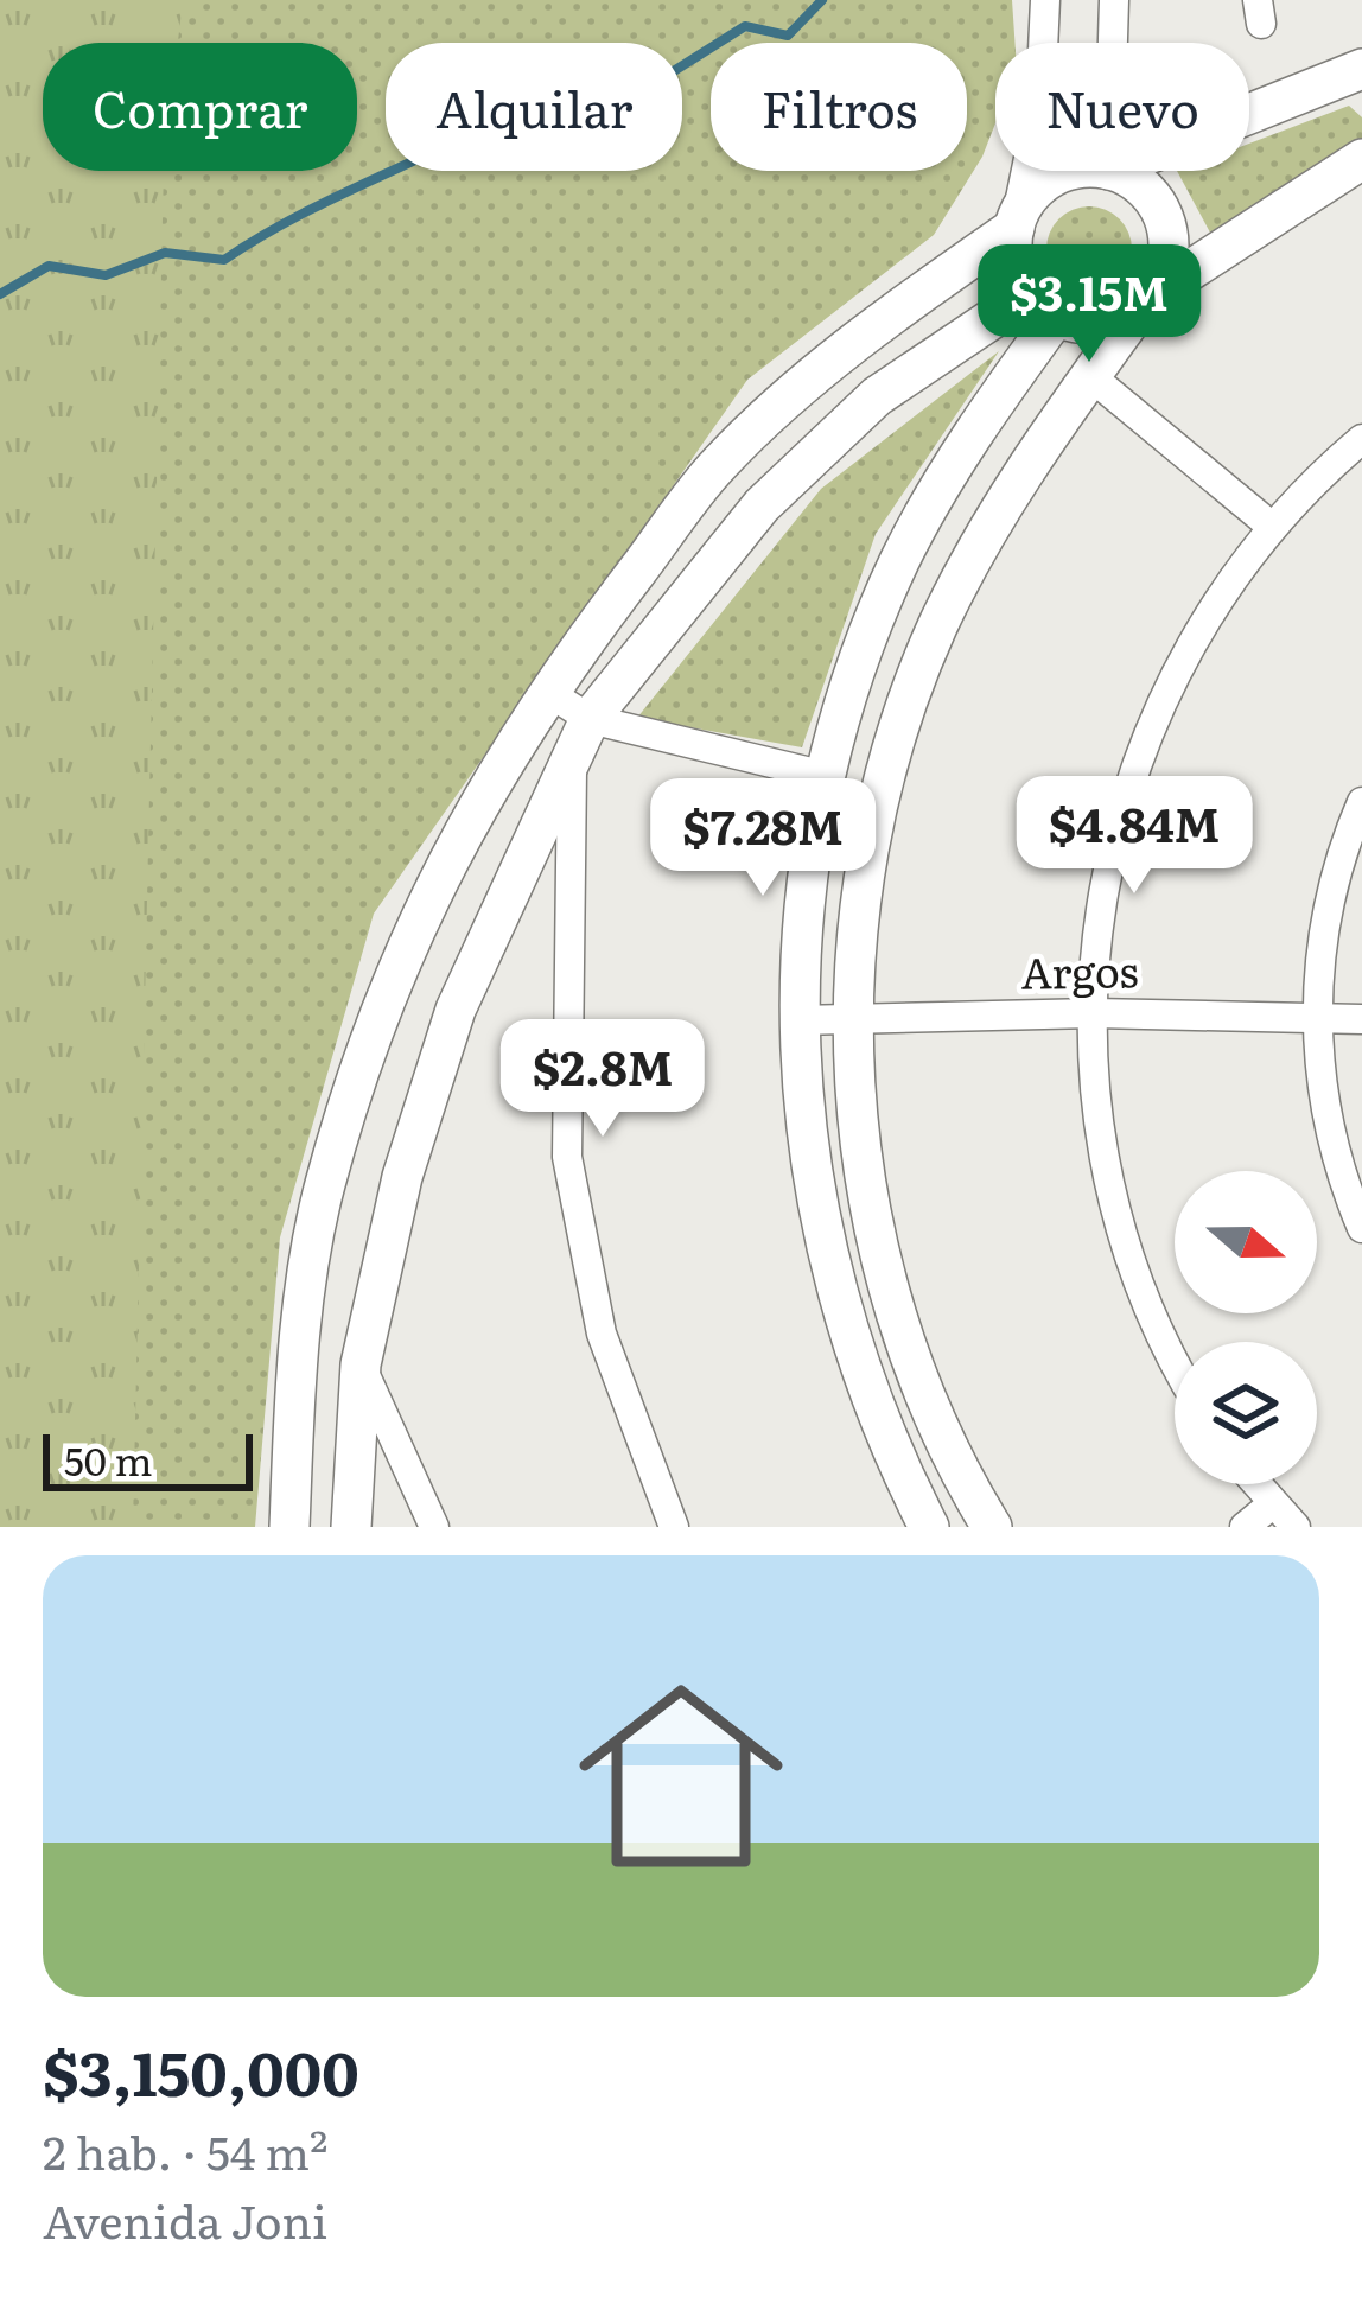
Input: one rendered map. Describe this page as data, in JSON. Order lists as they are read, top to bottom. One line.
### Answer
{"streets":{"street":["Argos"]},"scale_bar":"50 m","north":"right","page":{"chip":["Comprar","Alquilar","Filtros","Nuevo"],"price":["$3.15M","$4.84M","$7.28M","$2.8M"],"scale":"50 m","list":[{"name":"$3,150,000","note":"2 hab. · 54 m² · Avenida Joni"}]}}
